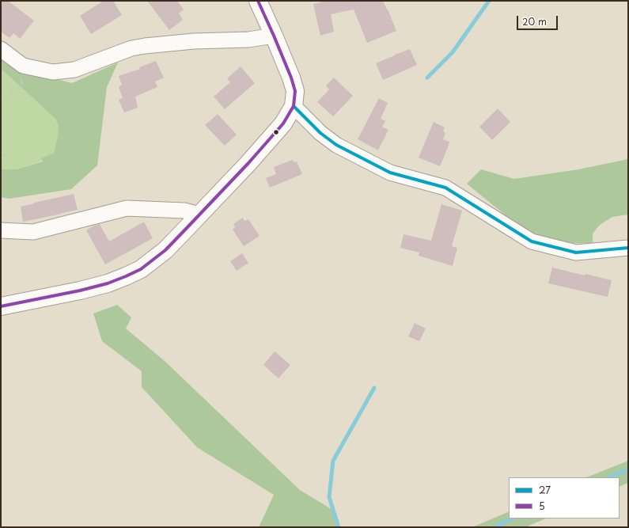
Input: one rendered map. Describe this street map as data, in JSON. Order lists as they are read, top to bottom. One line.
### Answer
{"lines":["transit line 5","transit line 27"],"legend":["27","5"],"scale_bar":"20 m"}
